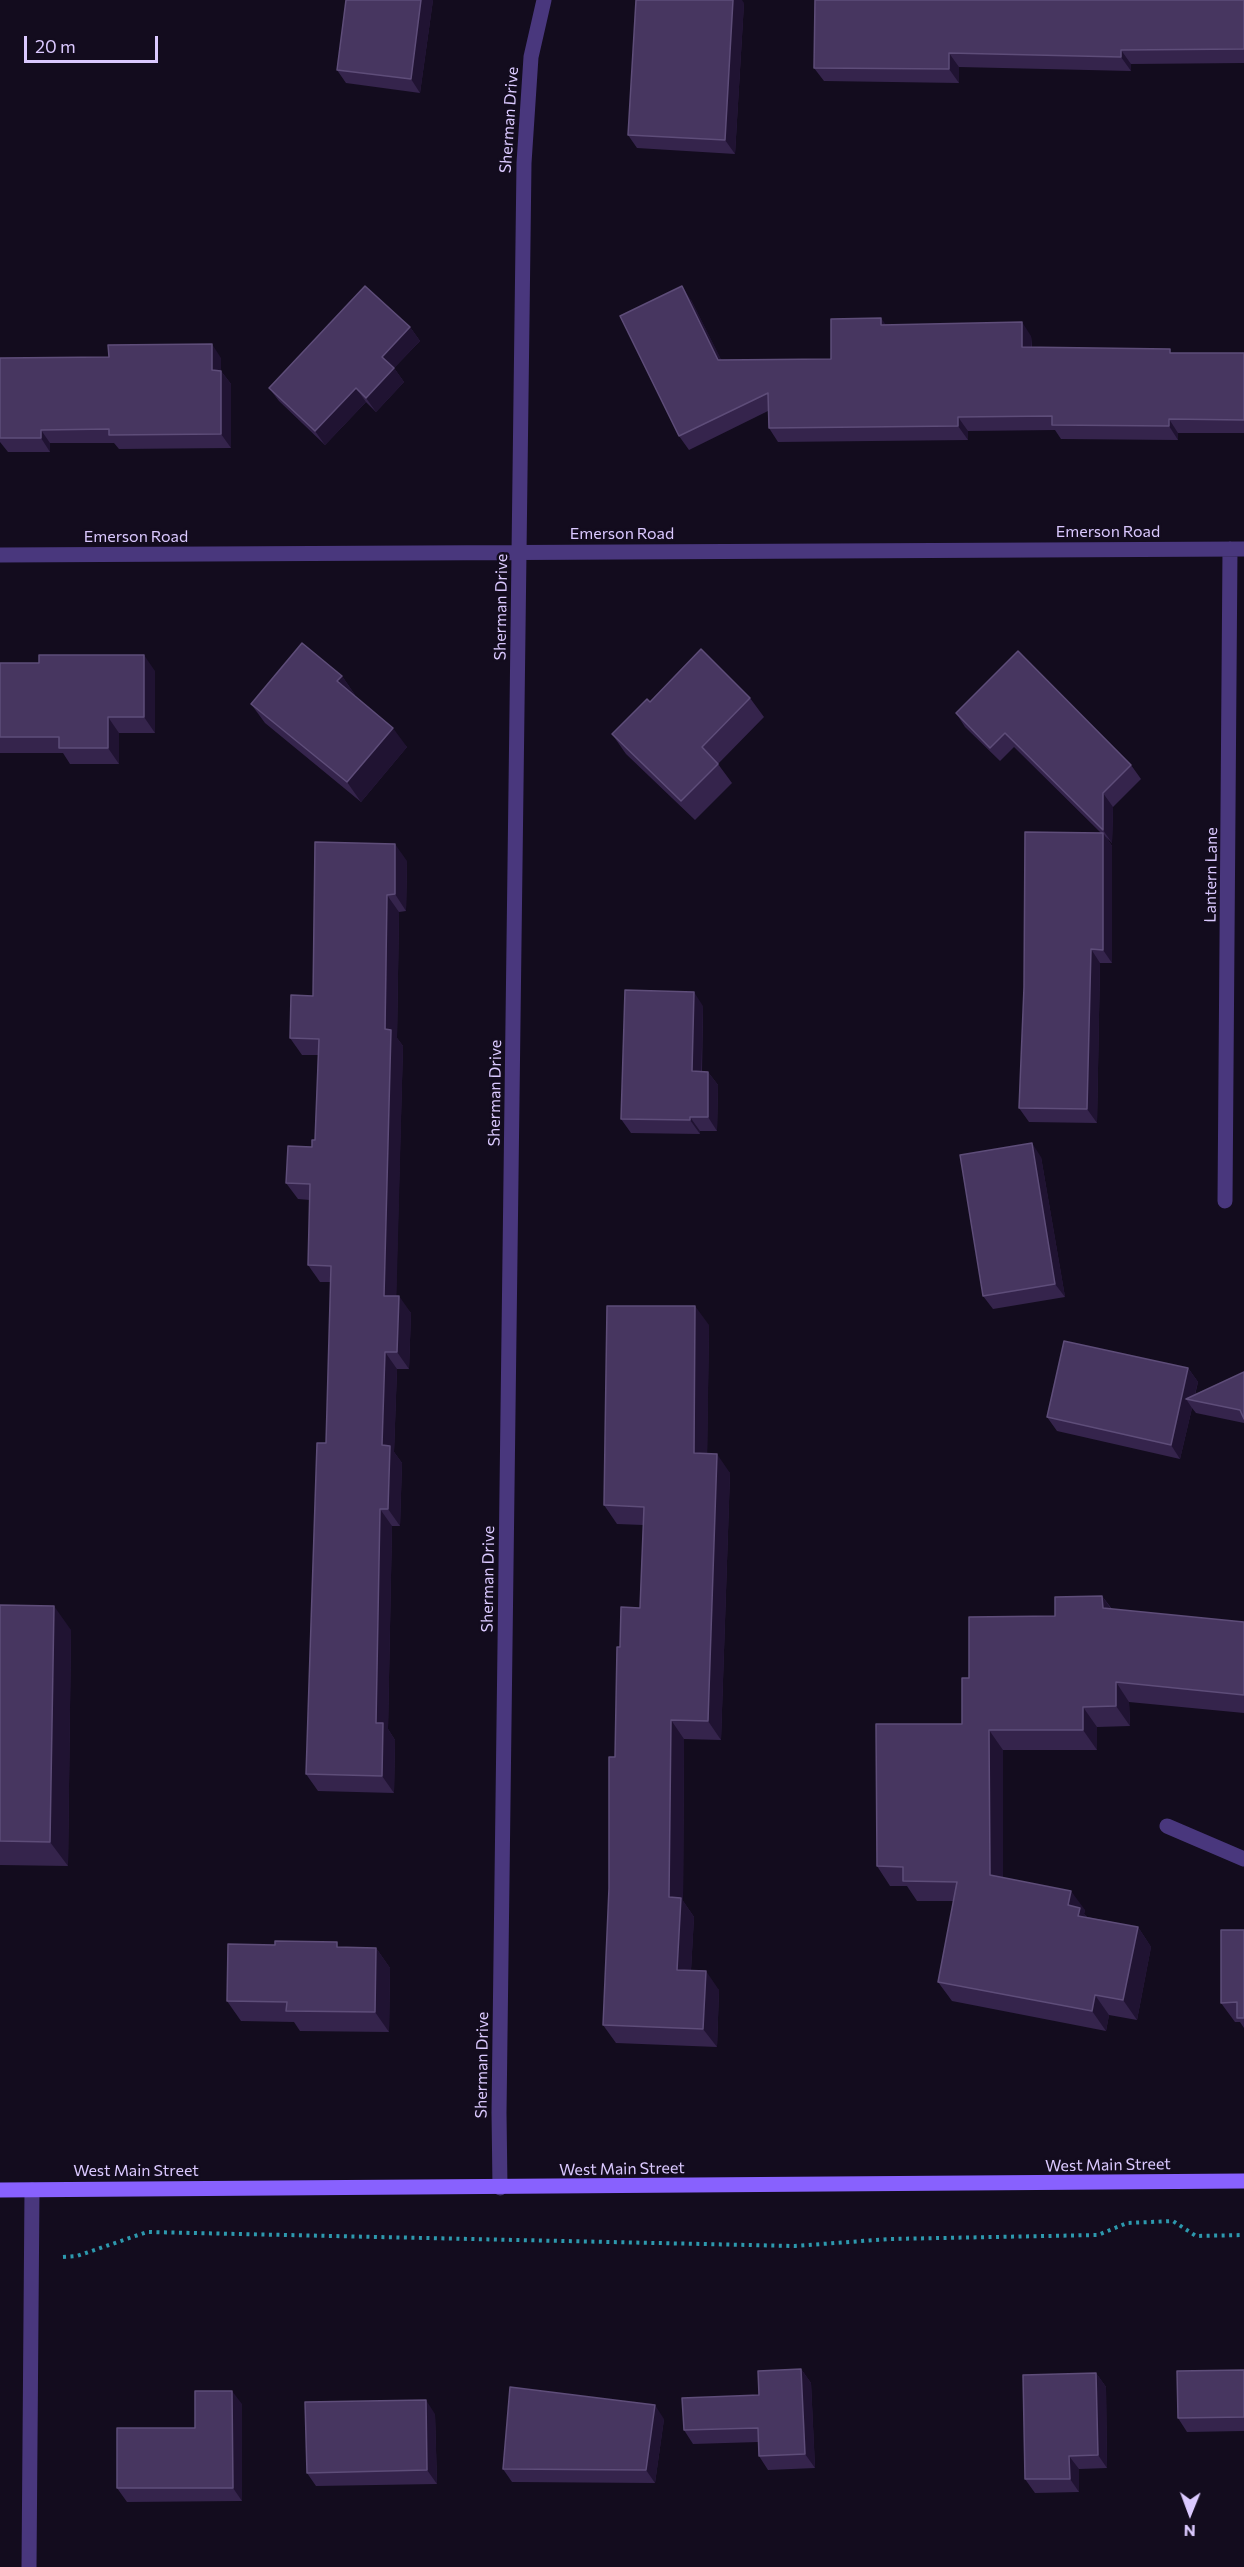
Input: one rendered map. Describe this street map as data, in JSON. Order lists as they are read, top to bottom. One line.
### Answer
{"streets":{"main road":["West Main Street"],"street":["Sherman Drive","Emerson Road","Lantern Lane"]},"crossings":[["Sherman Drive","Emerson Road"],["Sherman Drive","West Main Street"],["Emerson Road","Lantern Lane"]],"scale_bar":"20 m","north":"bottom"}
